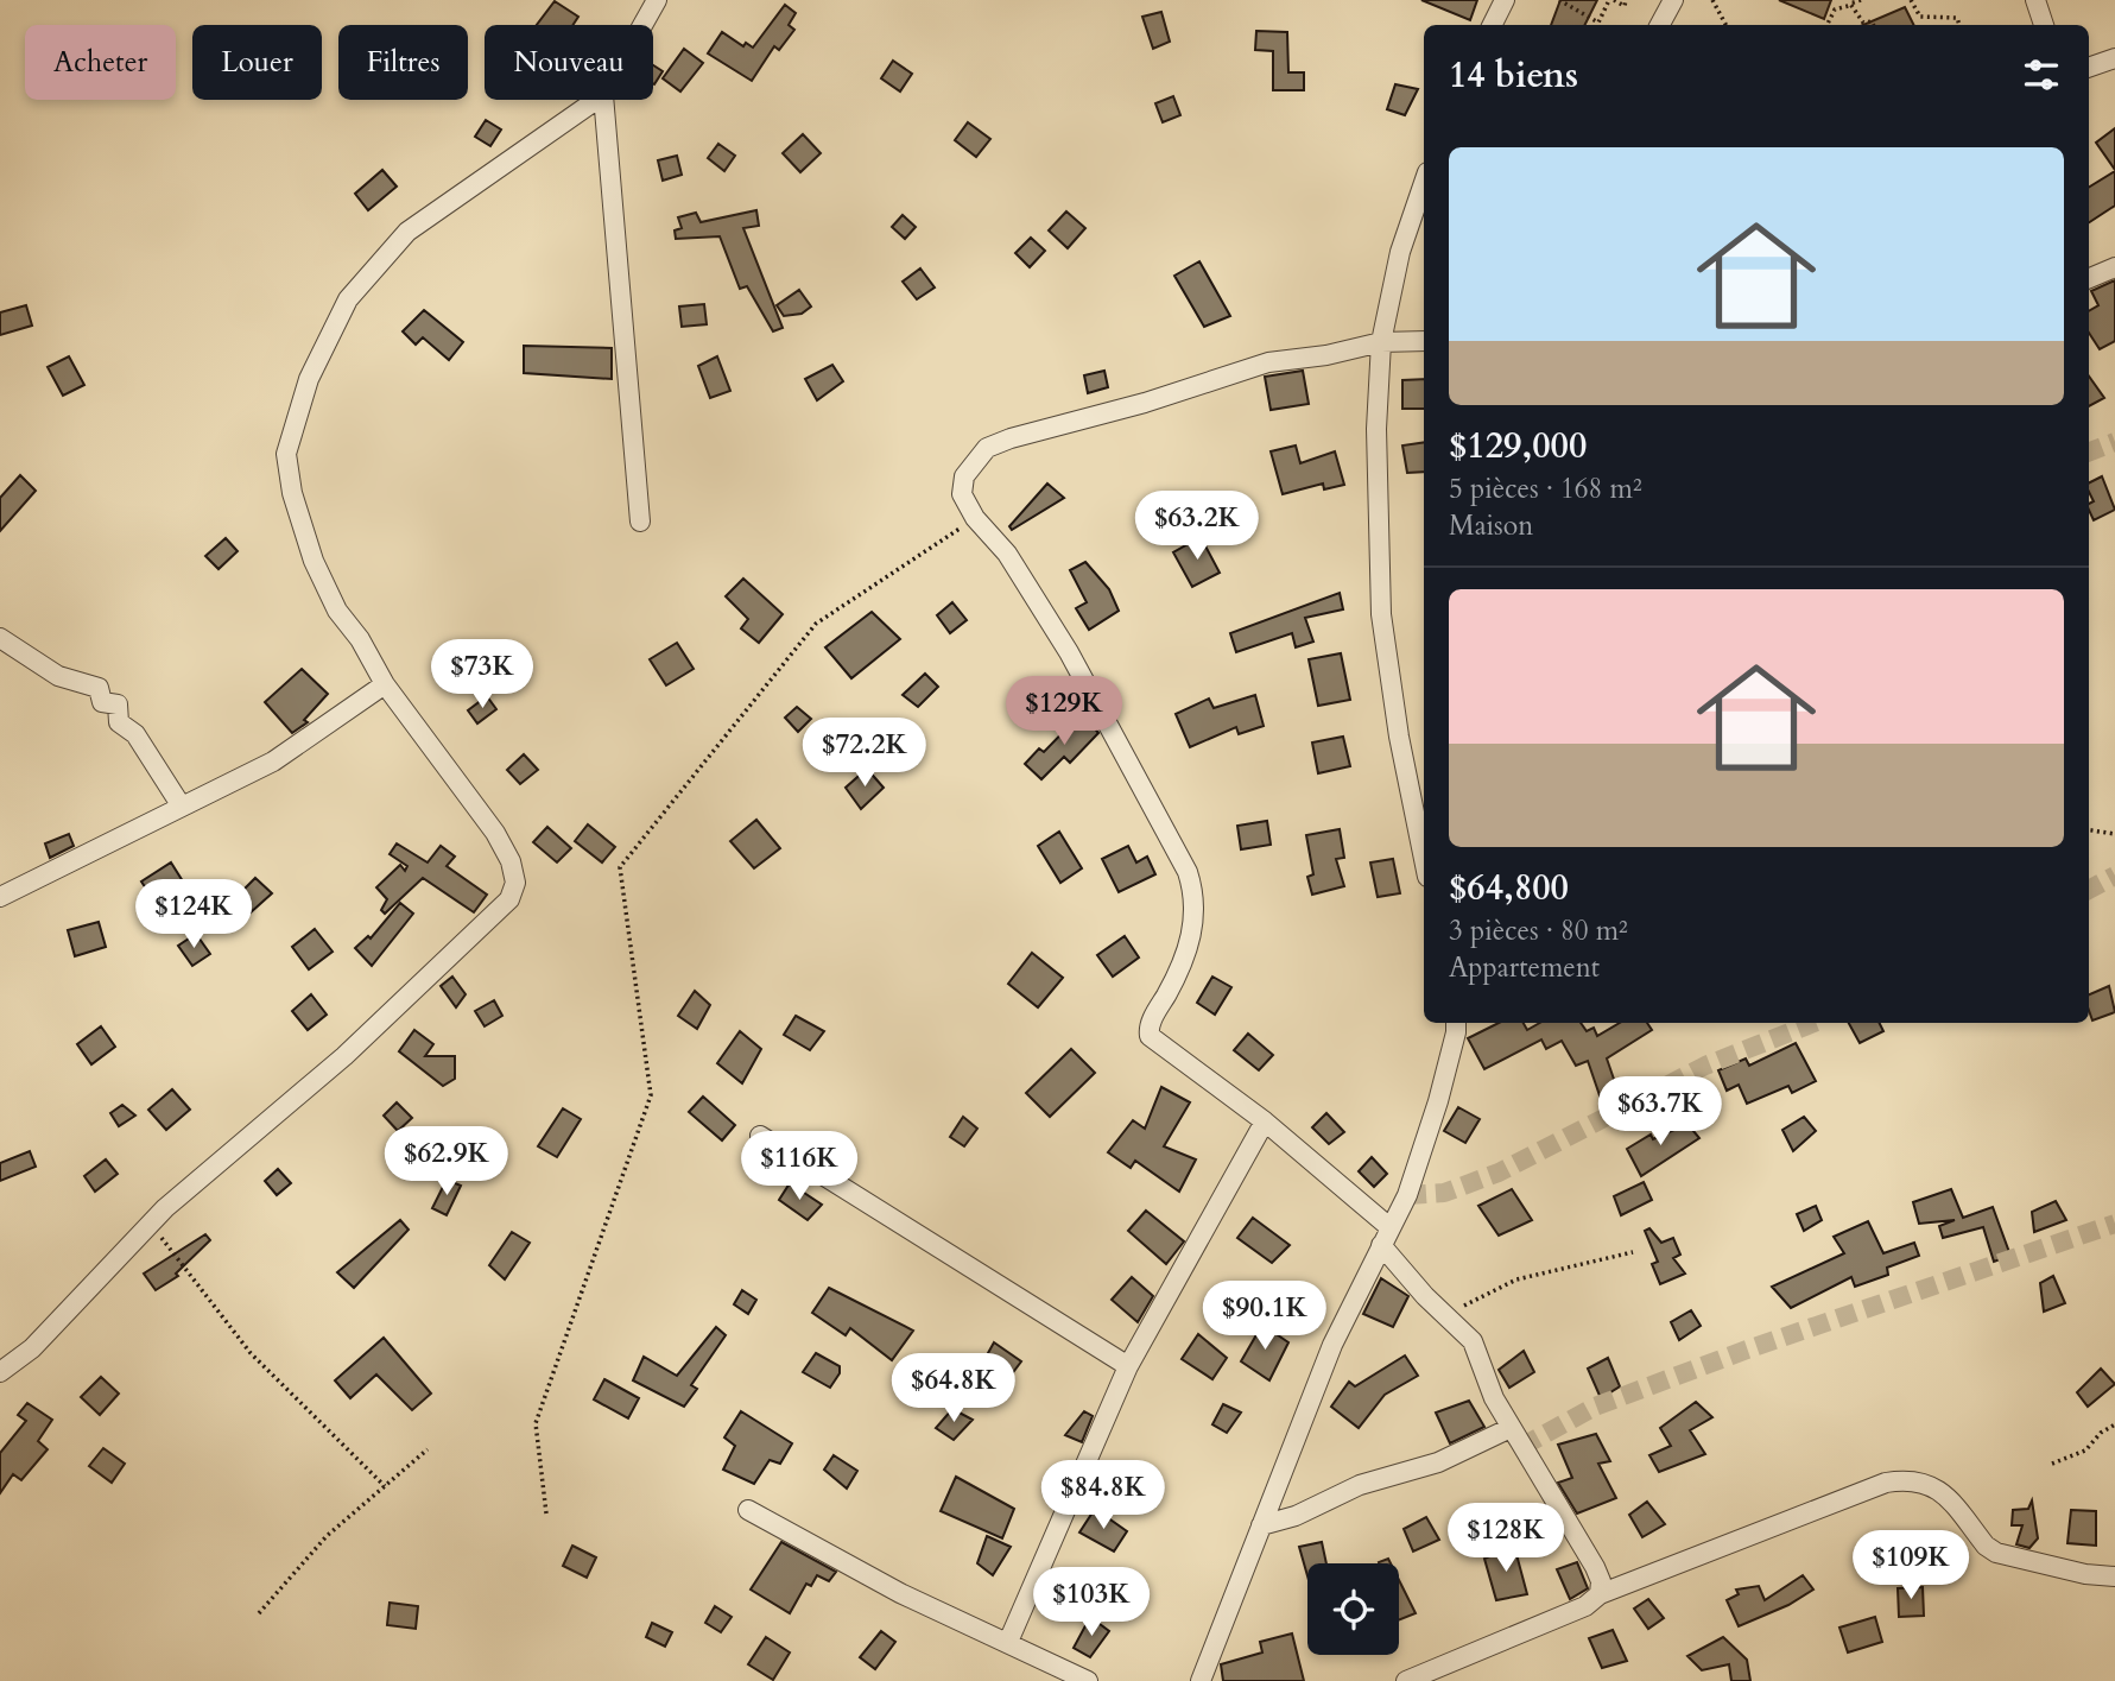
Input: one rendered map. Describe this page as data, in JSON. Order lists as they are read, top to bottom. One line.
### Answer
{"page":{"chip":["Acheter","Louer","Filtres","Nouveau"],"heading":"14 biens","list":[{"name":"$129,000","note":"5 pièces · 168 m² · Maison"},{"name":"$64,800","note":"3 pièces · 80 m² · Appartement"}],"price":["$63.2K","$73K","$129K","$72.2K","$124K","$63.7K","$62.9K","$116K","$90.1K","$64.8K","$84.8K","$128K","$109K","$103K"]}}
